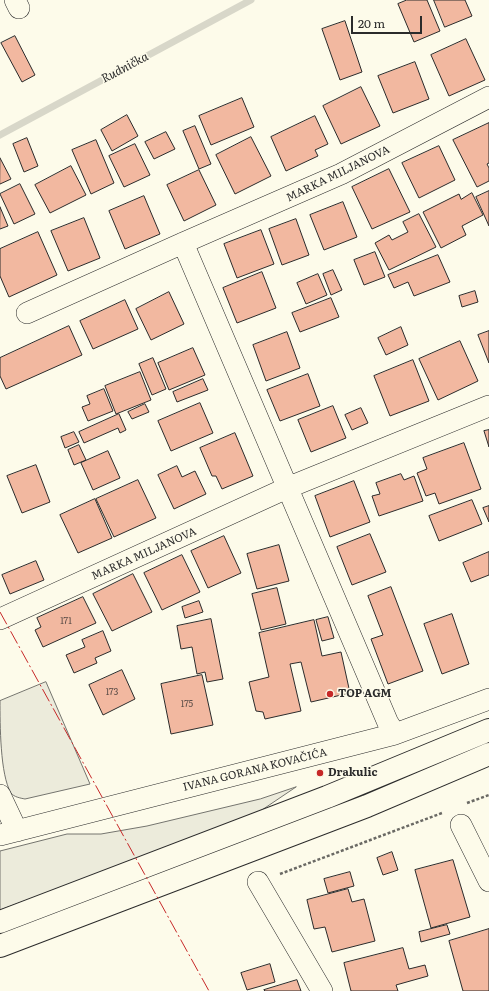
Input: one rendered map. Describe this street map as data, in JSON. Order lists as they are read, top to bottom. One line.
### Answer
{"streets":{"street":["MARKA MILJANOVA","IVANA GORANA KOVAČIĆA"]},"water":["Rudnička"],"places":["TOP AGM","Drakulic"],"house_numbers":["171","173","175"],"scale_bar":"20 m"}
